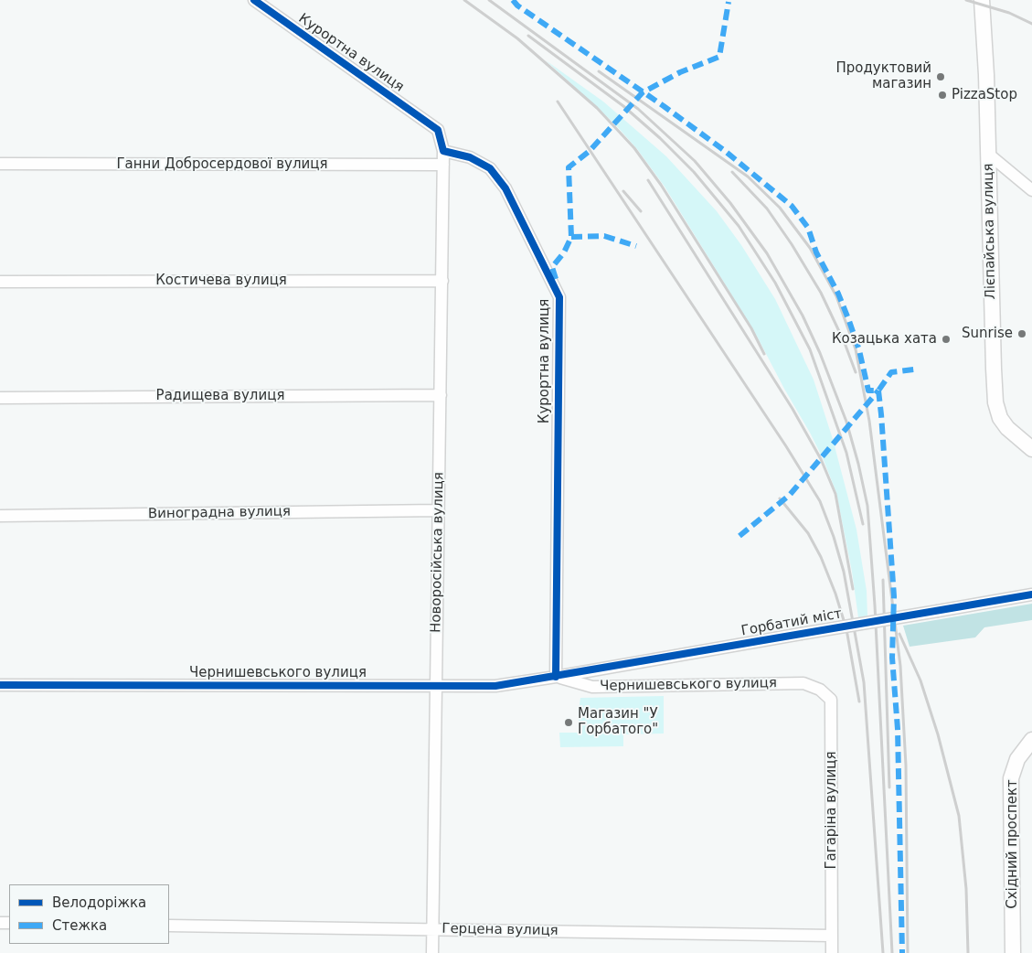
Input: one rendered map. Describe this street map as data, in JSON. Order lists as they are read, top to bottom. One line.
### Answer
{"streets":{"main road":["Лієпайська вулиця","Східний проспект"],"street":["Курортна вулиця","Ганни Добросердової вулиця","Костичева вулиця","Радищева вулиця","Виноградна вулиця","Новоросійська вулиця","Горбатий міст","Чернишевського вулиця","Гагаріна вулиця","Герцена вулиця"]},"crossings":[["Курортна вулиця","Новоросійська вулиця"],["Курортна вулиця","Горбатий міст"],["Курортна вулиця","Чернишевського вулиця"],["Ганни Добросердової вулиця","Новоросійська вулиця"],["Костичева вулиця","Новоросійська вулиця"],["Радищева вулиця","Новоросійська вулиця"],["Виноградна вулиця","Новоросійська вулиця"],["Новоросійська вулиця","Чернишевського вулиця"],["Новоросійська вулиця","Герцена вулиця"],["Горбатий міст","Чернишевського вулиця"],["Чернишевського вулиця","Гагаріна вулиця"],["Гагаріна вулиця","Герцена вулиця"]],"places":["Продуктовий магазин","PizzaStop","Sunrise","Козацька хата","Магазин \"У Горбатого\""],"legend":["Велодоріжка","Стежка"]}
